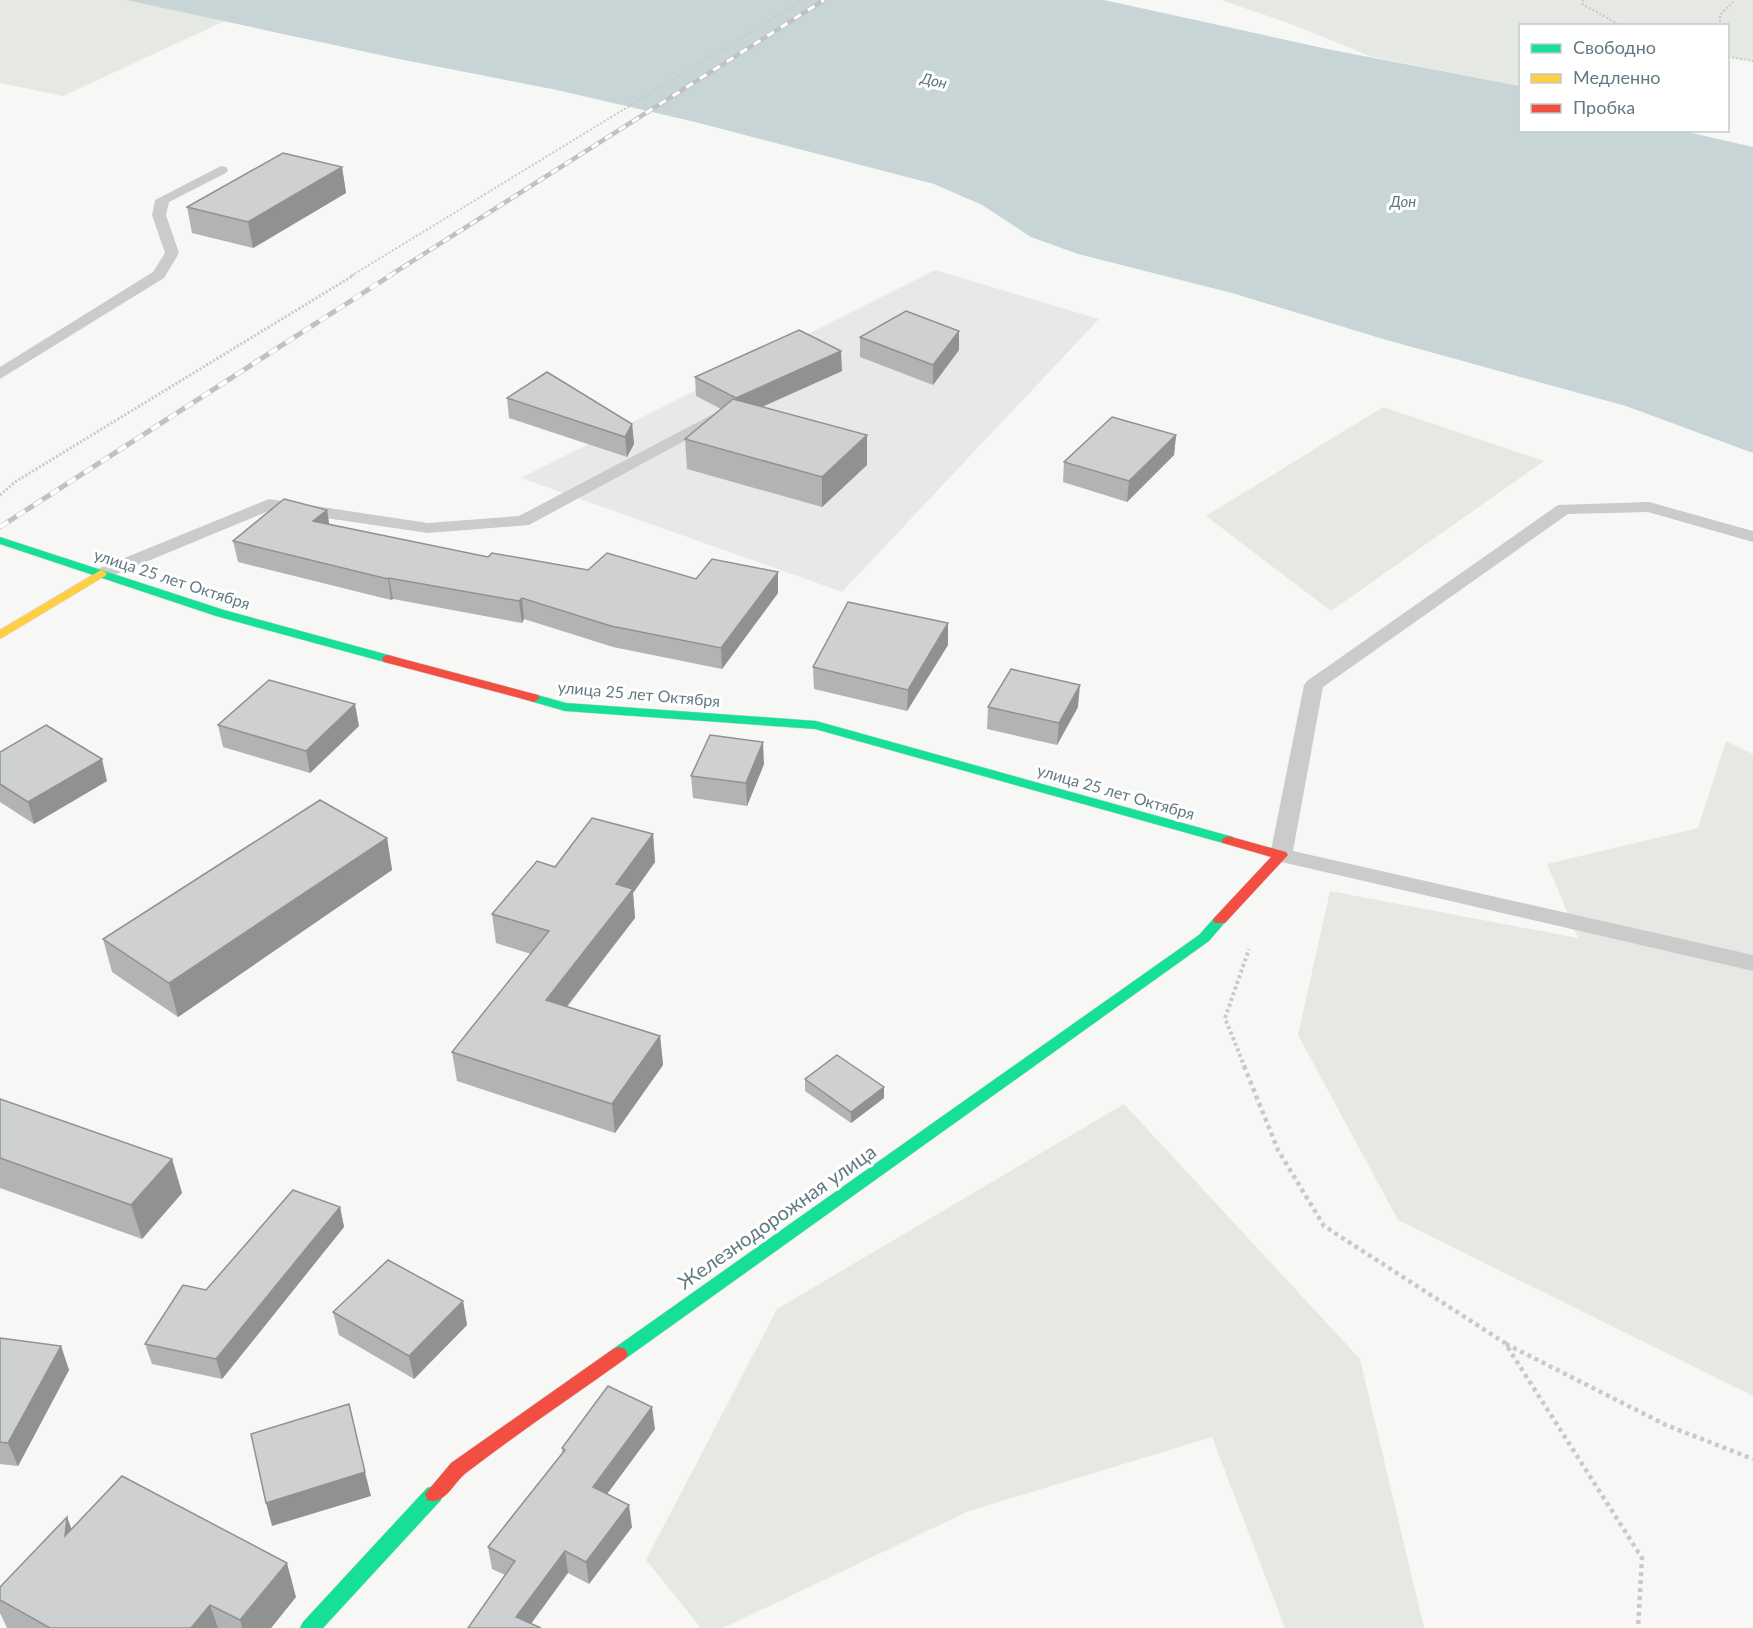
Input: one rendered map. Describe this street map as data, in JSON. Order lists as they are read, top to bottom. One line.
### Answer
{"streets":{"street":["улица 25 лет Октября","Железнодорожная улица"]},"crossings":[["улица 25 лет Октября","Железнодорожная улица"]],"water":["Дон"],"legend":["Свободно","Медленно","Пробка"]}
